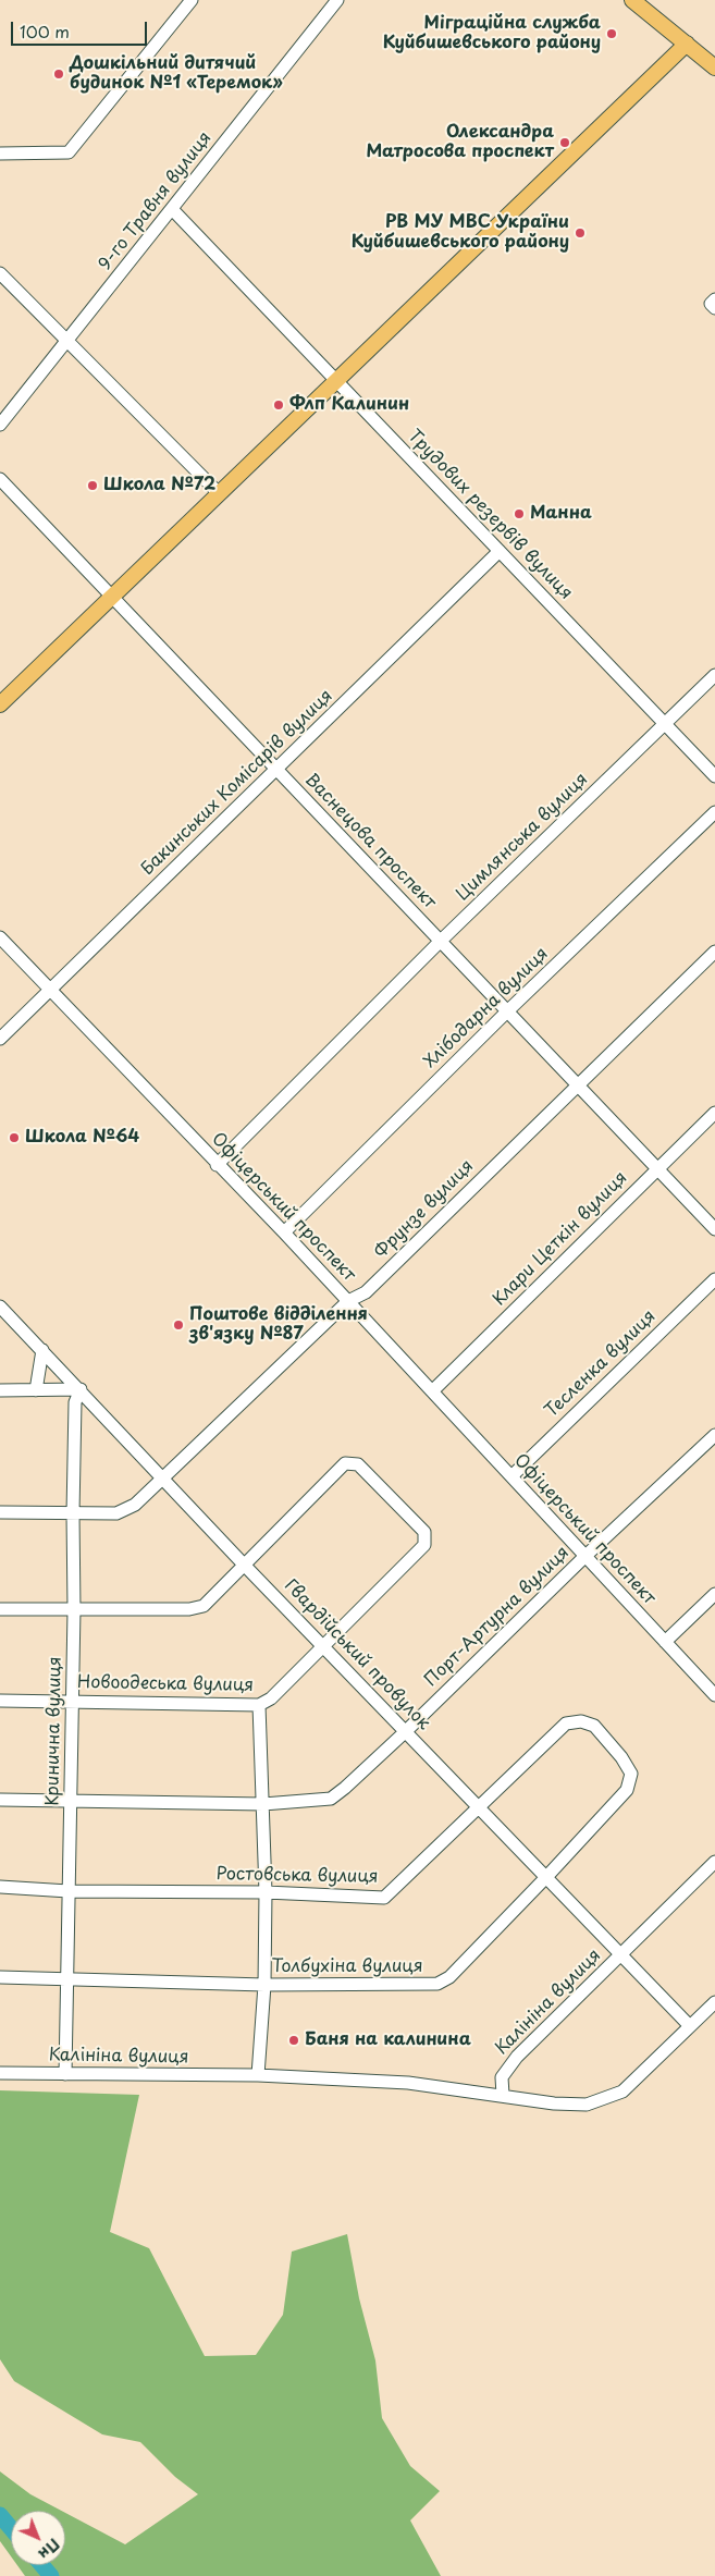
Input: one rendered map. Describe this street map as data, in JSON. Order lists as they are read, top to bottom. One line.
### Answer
{"streets":{"street":["9-го Травня вулиця","Трудових резервів вулиця","Бакинських Комісарів вулиця","Цимлянська вулиця","Васнецова проспект","Хлібодарна вулиця","Офіцерський проспект","Фрунзе вулиця","Клари Цеткін вулиця","Тесленка вулиця","Порт-Артурна вулиця","Гвардійський провулок","Новоодеська вулиця","Кринична вулиця","Ростовська вулиця","Толбухіна вулиця","Калініна вулиця"]},"crossings":[["9-го Травня вулиця","Трудових резервів вулиця"],["Трудових резервів вулиця","Бакинських Комісарів вулиця"],["Трудових резервів вулиця","Цимлянська вулиця"],["Бакинських Комісарів вулиця","Васнецова проспект"],["Бакинських Комісарів вулиця","Офіцерський проспект"],["Цимлянська вулиця","Васнецова проспект"],["Цимлянська вулиця","Офіцерський проспект"],["Васнецова проспект","Хлібодарна вулиця"],["Васнецова проспект","Фрунзе вулиця"],["Васнецова проспект","Клари Цеткін вулиця"],["Хлібодарна вулиця","Офіцерський проспект"],["Офіцерський проспект","Фрунзе вулиця"],["Офіцерський проспект","Клари Цеткін вулиця"],["Офіцерський проспект","Тесленка вулиця"],["Офіцерський проспект","Порт-Артурна вулиця"],["Фрунзе вулиця","Гвардійський провулок"],["Фрунзе вулиця","Кринична вулиця"],["Порт-Артурна вулиця","Гвардійський провулок"],["Порт-Артурна вулиця","Кринична вулиця"],["Гвардійський провулок","Новоодеська вулиця"],["Гвардійський провулок","Кринична вулиця"],["Гвардійський провулок","Ростовська вулиця"],["Гвардійський провулок","Толбухіна вулиця"],["Гвардійський провулок","Калініна вулиця"],["Новоодеська вулиця","Кринична вулиця"],["Кринична вулиця","Ростовська вулиця"],["Кринична вулиця","Толбухіна вулиця"],["Кринична вулиця","Калініна вулиця"],["Ростовська вулиця","Толбухіна вулиця"]],"places":["Міграційна служба Куйбишевського району","Дошкільний дитячий будинок №1 «Теремок»","Олександра Матросова проспект","РВ МУ МВС України Куйбишевського району","Флп Калинин","Школа №72","Манна","Школа №64","Поштове відділення зв'язку №87","Баня на калинина"],"scale_bar":"100 m","north":"bottom right"}
